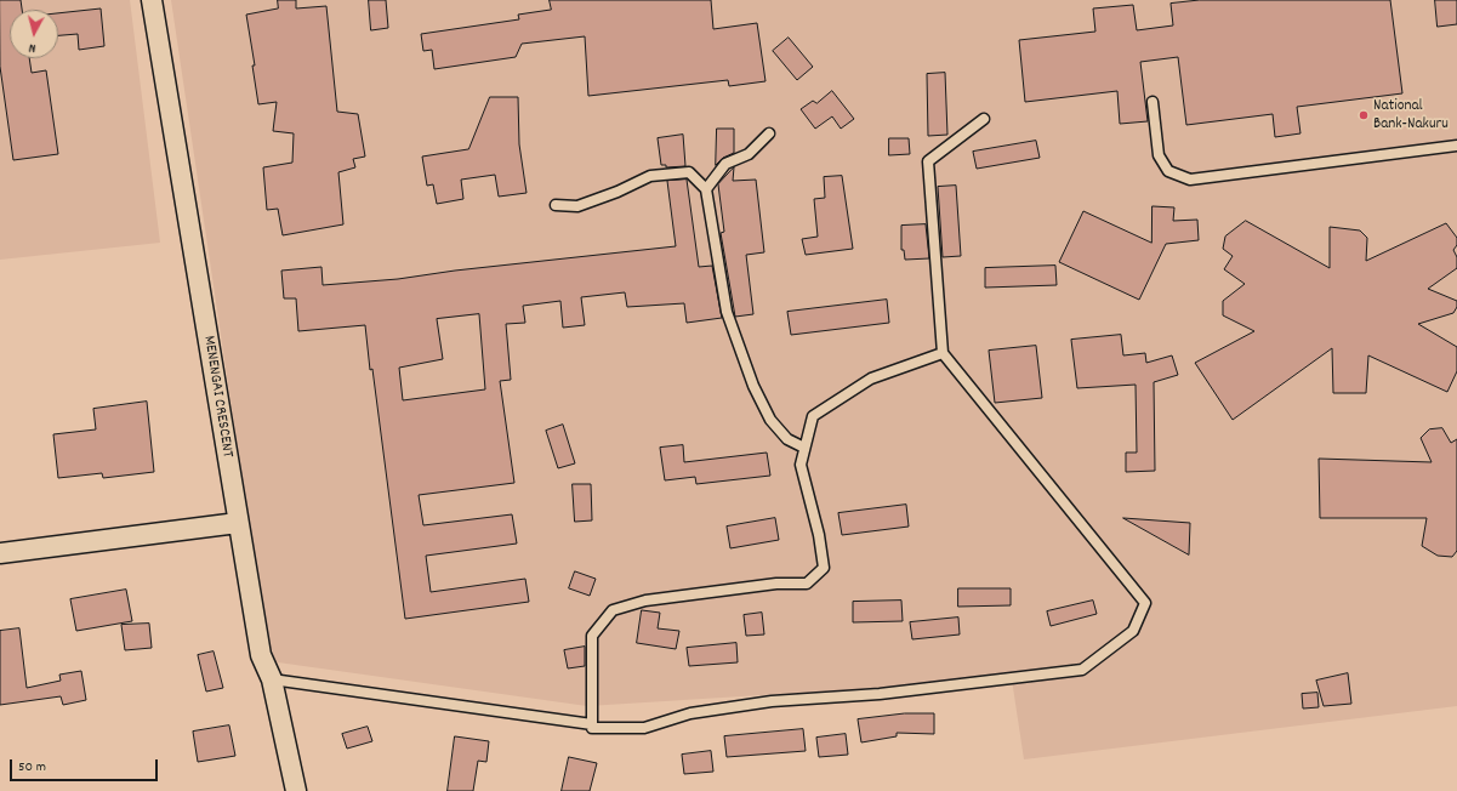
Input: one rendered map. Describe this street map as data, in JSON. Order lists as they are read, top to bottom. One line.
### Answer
{"streets":{"street":["MENENGAI CRESCENT"]},"places":["National Bank-Nakuru"],"scale_bar":"50 m","north":"bottom"}
